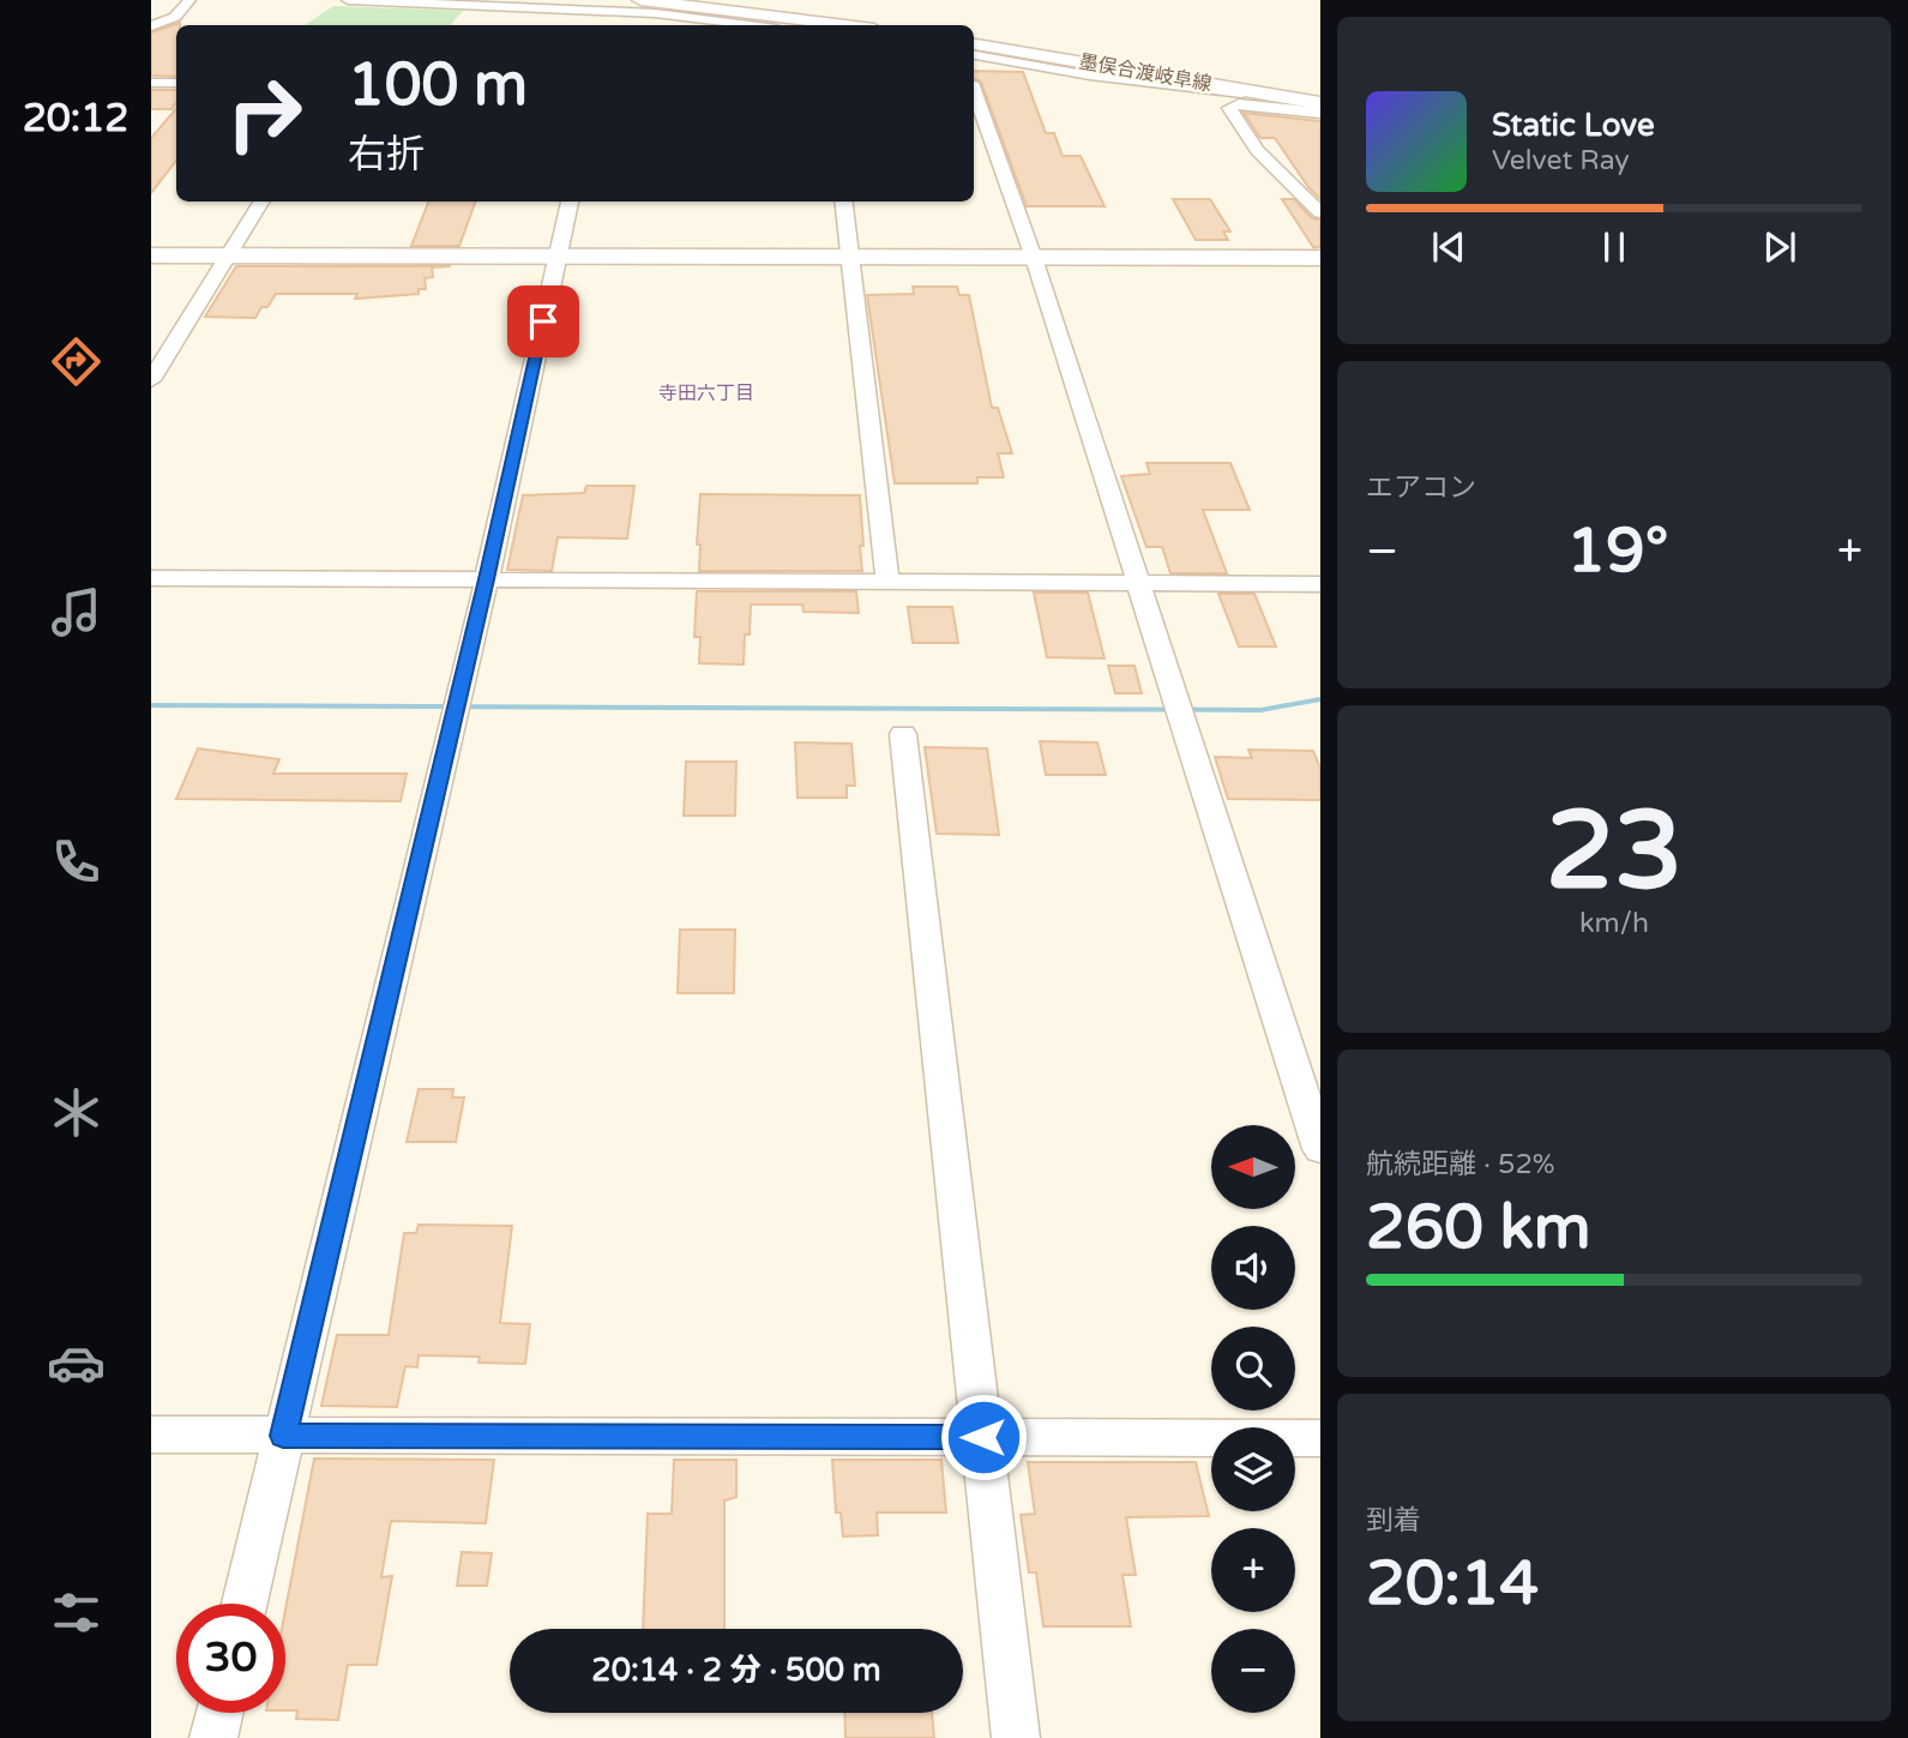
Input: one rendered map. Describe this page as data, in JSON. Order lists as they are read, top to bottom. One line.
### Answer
{"streets":{"street":["墨俣合渡岐阜線"]},"districts":["寺田六丁目"],"north":"left","page":{"tabs":"20:12","turn":["100 m","右折"],"song":["Static Love","Velvet Ray"],"tile":["エアコン",["23","km/h"],["航続距離 · 52%","260 km"],["到着","20:14"]],"heat":["−","19°","+"],"map_buttons":["+","−"],"limit":"30","trip":"20:14 · 2 分 · 500 m"}}
